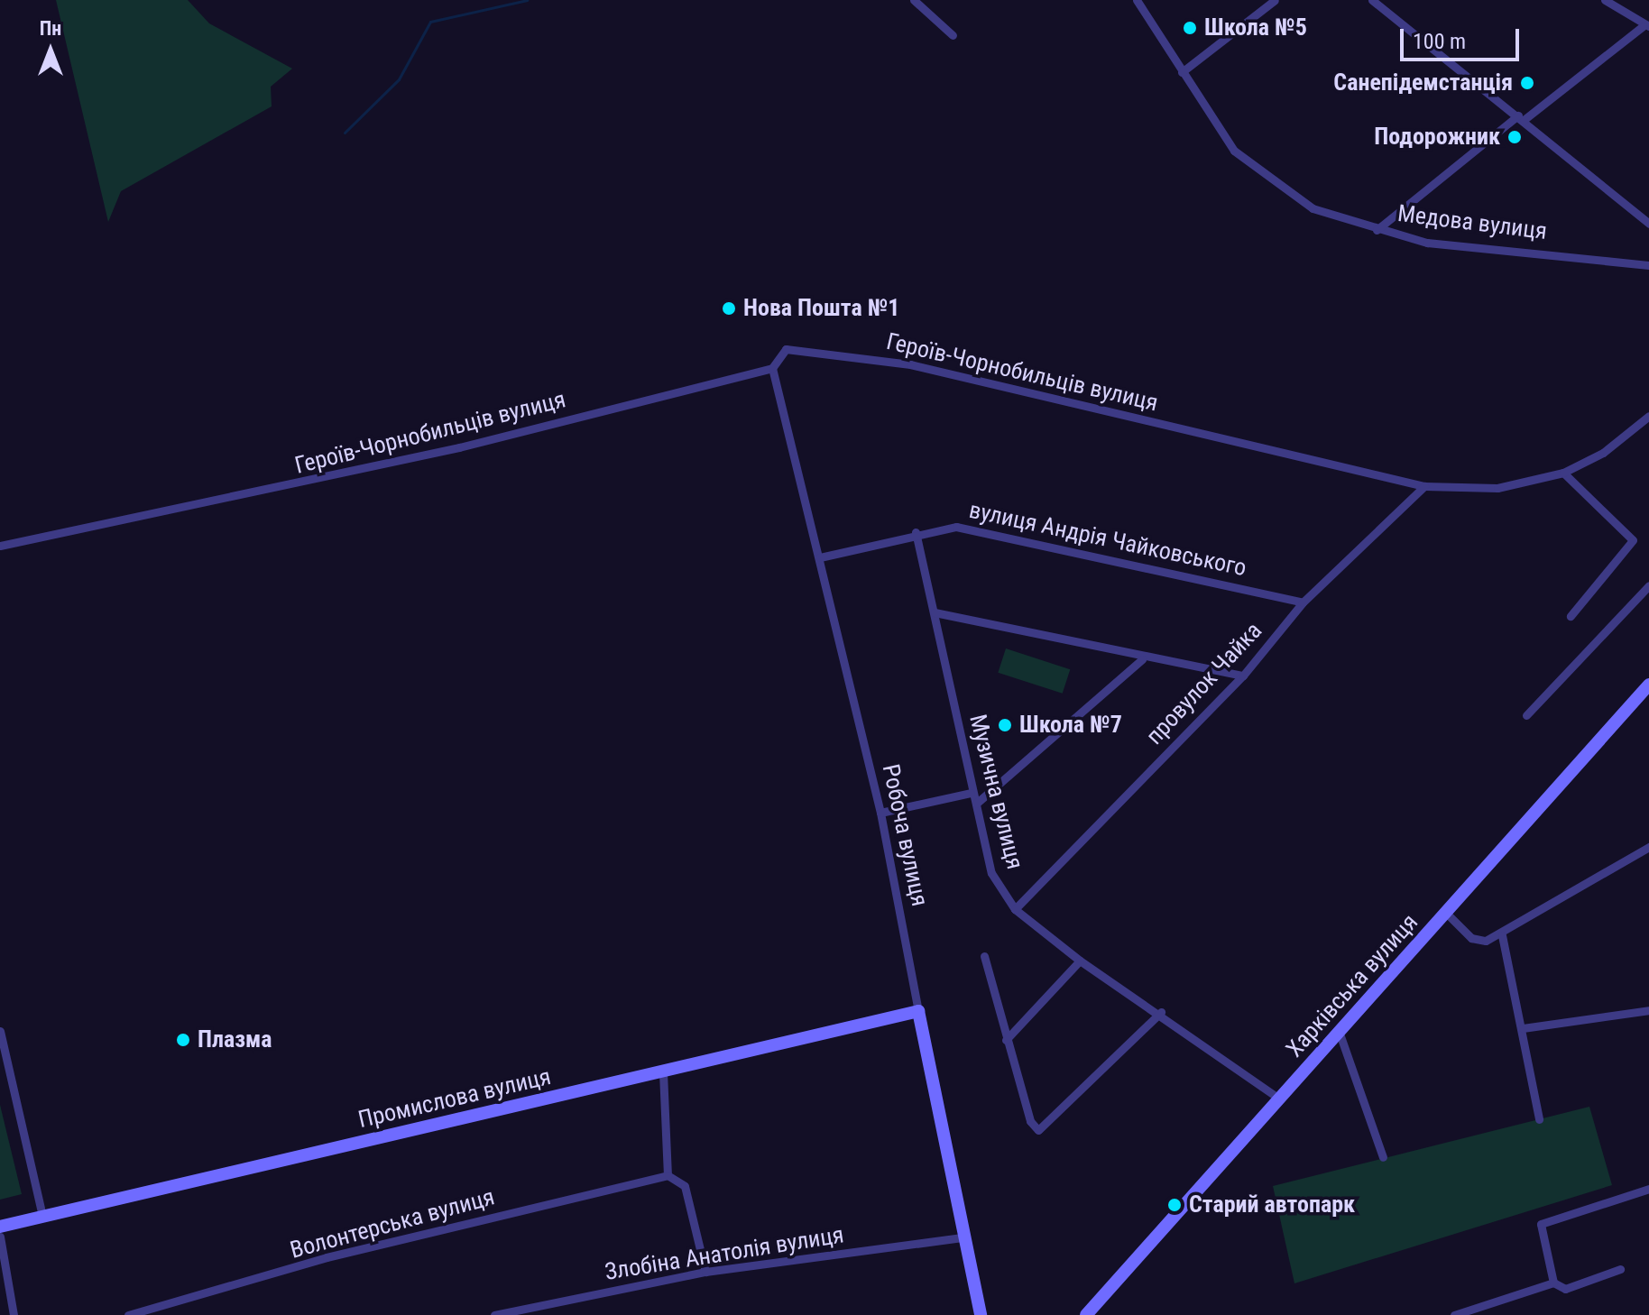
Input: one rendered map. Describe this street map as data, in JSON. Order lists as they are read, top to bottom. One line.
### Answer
{"streets":{"street":["Медова вулиця","Героїв-Чорнобильців вулиця","вулиця Андрія Чайковського","провулок Чайка","Музична вулиця","Робоча вулиця","Харківська вулиця","Промислова вулиця","Волонтерська вулиця","Злобіна Анатолія вулиця"]},"crossings":[["Героїв-Чорнобильців вулиця","провулок Чайка"],["Героїв-Чорнобильців вулиця","Робоча вулиця"],["вулиця Андрія Чайковського","провулок Чайка"],["вулиця Андрія Чайковського","Музична вулиця"],["вулиця Андрія Чайковського","Робоча вулиця"],["провулок Чайка","Музична вулиця"],["Музична вулиця","Харківська вулиця"],["Робоча вулиця","Промислова вулиця"],["Робоча вулиця","Злобіна Анатолія вулиця"]],"places":["Школа №5","Санепідемстанція","Подорожник","Нова Пошта №1","Школа №7","Плазма","Старий автопарк"],"scale_bar":"100 m","north":"top"}
